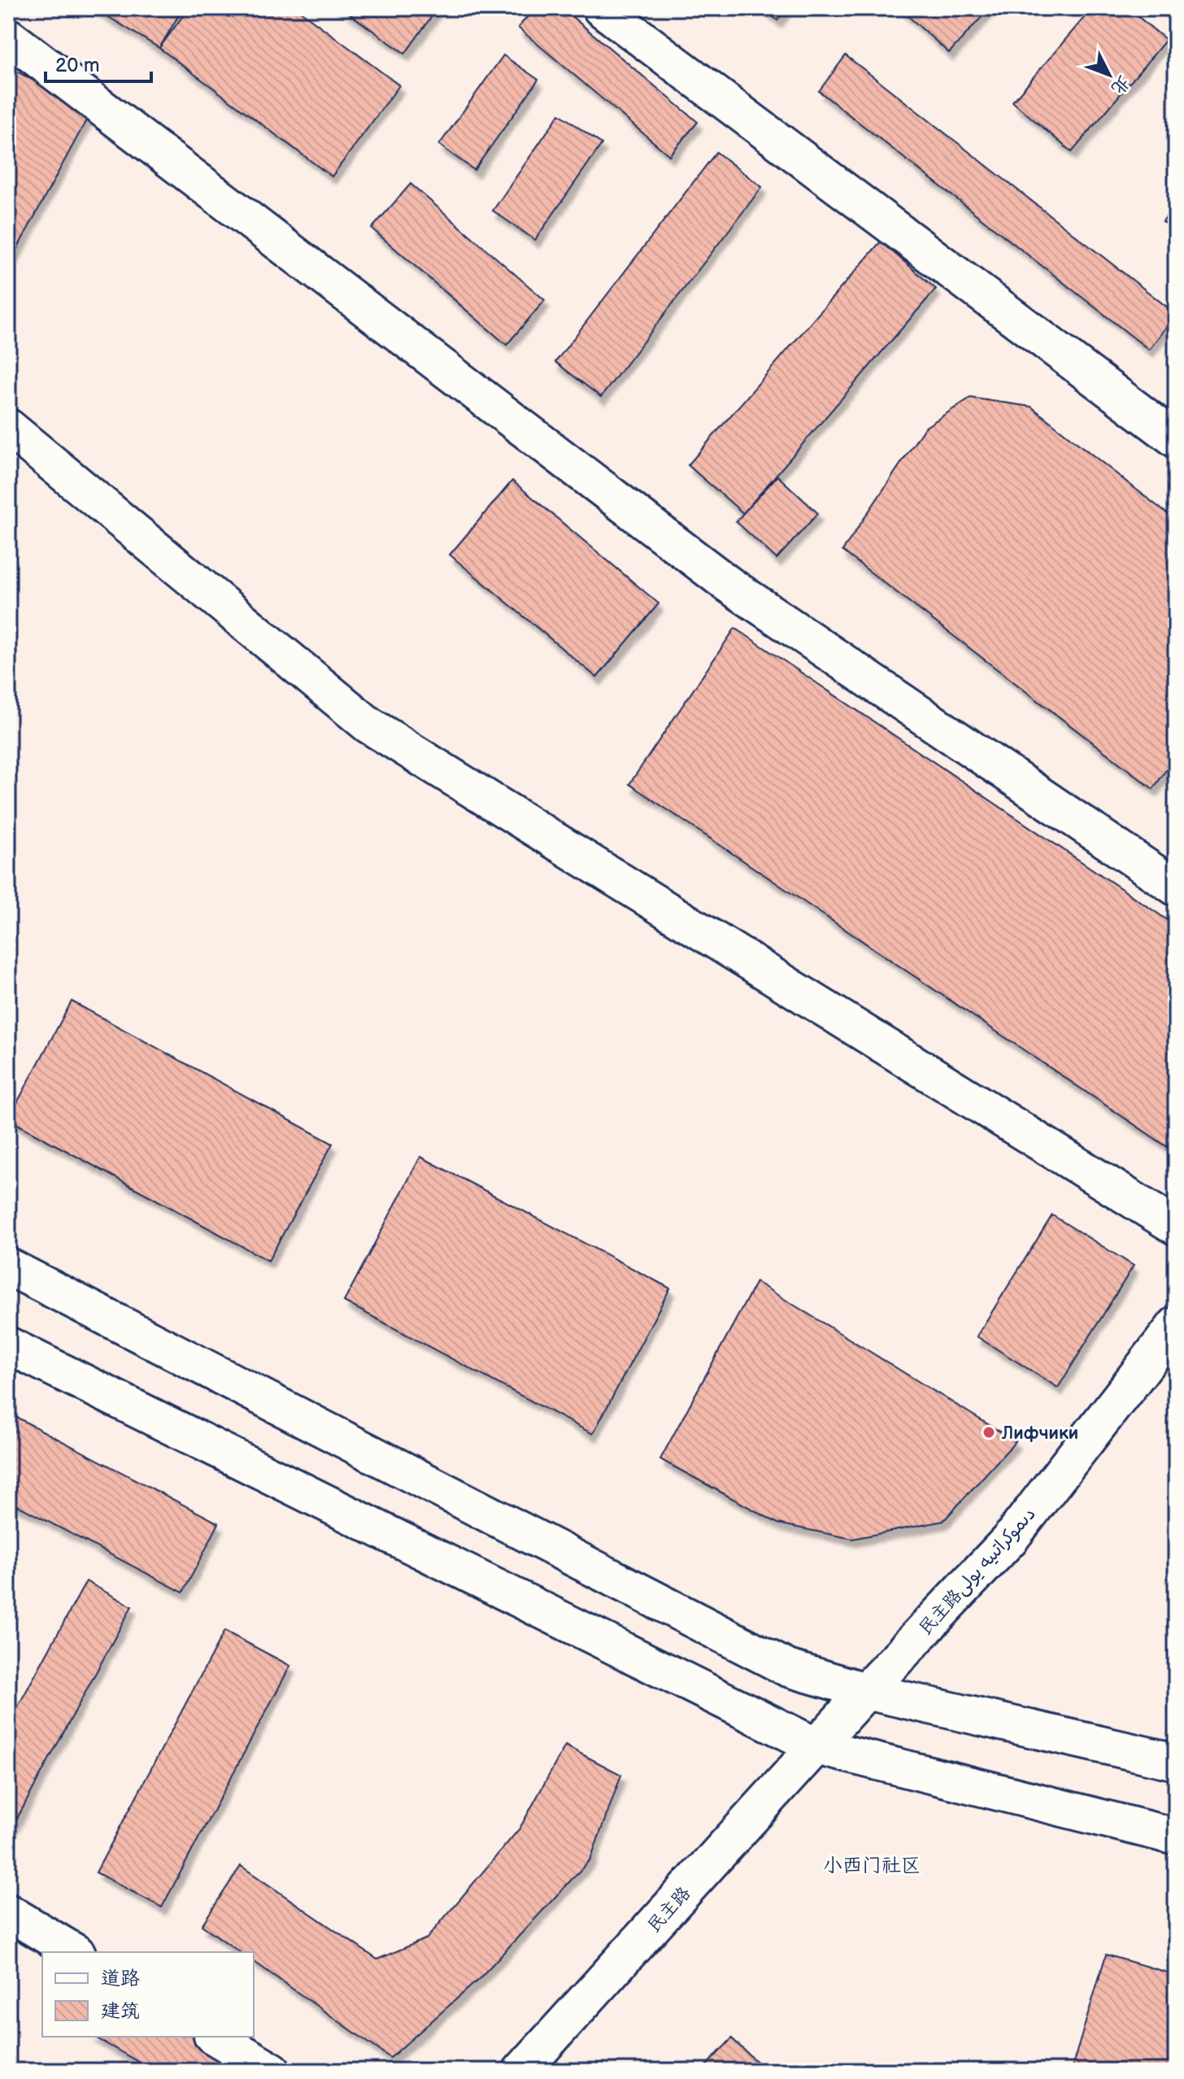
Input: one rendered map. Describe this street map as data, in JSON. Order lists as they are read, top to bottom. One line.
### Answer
{"streets":{"street":["民主路دىموكراتىيە يولى","民主路"]},"crossings":[["民主路دىموكراتىيە يولى","民主路"]],"districts":["小西门社区"],"places":["Лифчики"],"legend":["道路","建筑"],"scale_bar":"20 m","north":"bottom right"}
